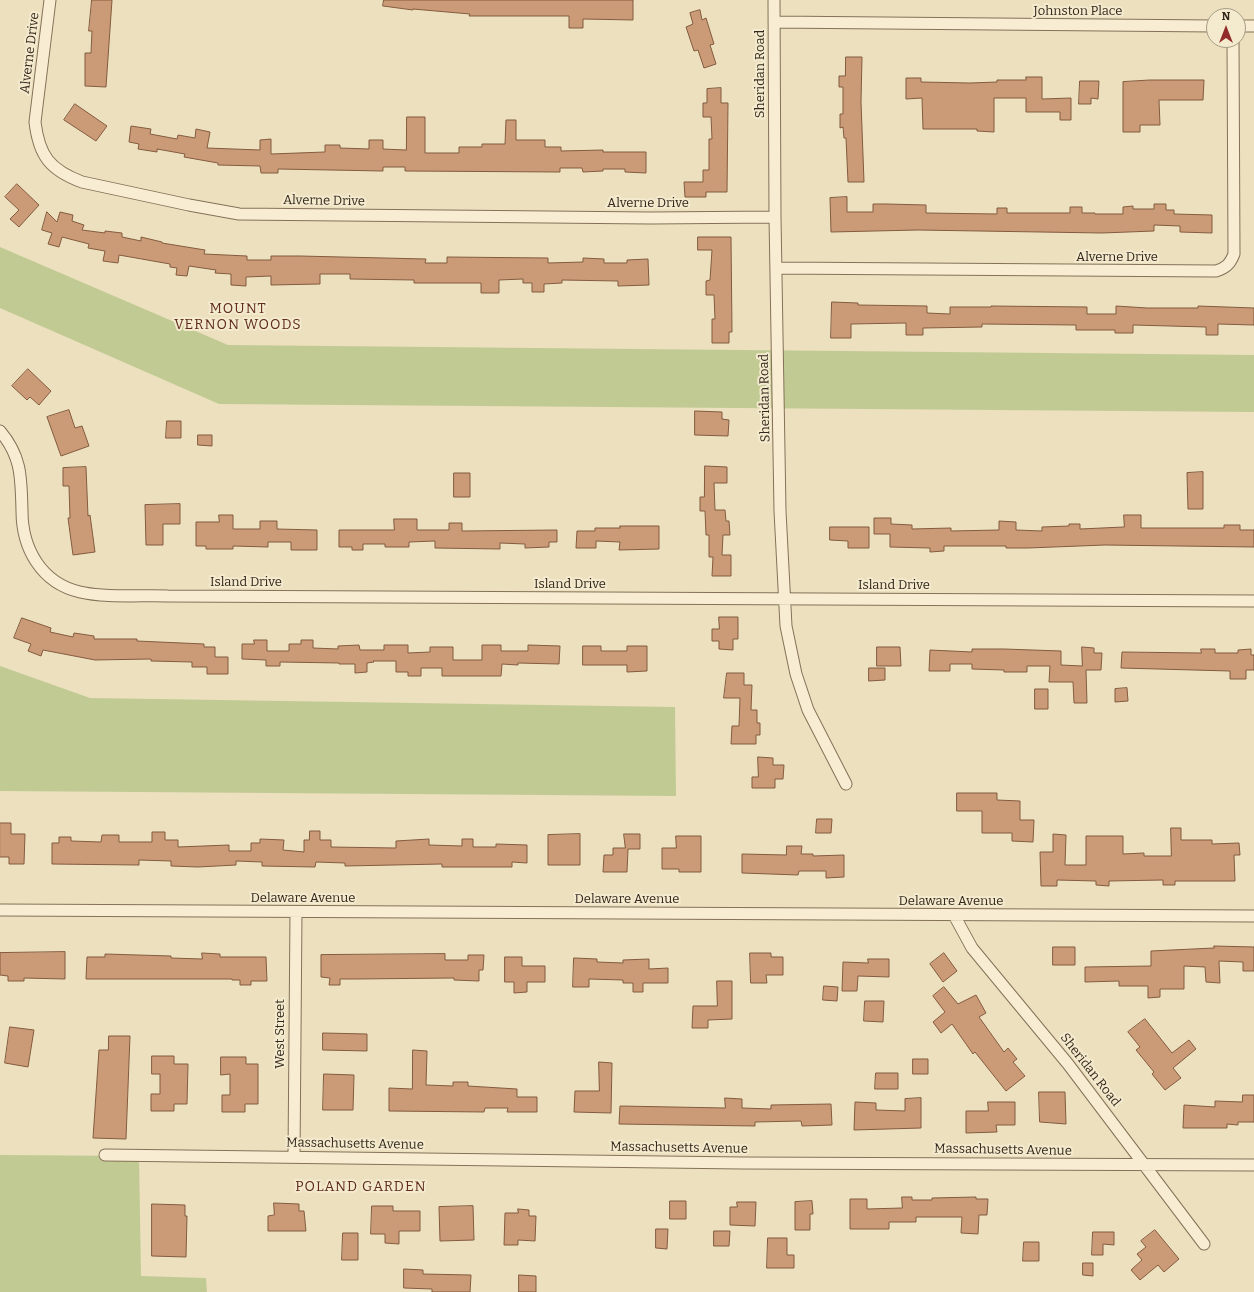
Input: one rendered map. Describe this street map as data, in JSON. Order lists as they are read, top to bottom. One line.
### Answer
{"streets":{"street":["Johnston Place","Alverne Drive","Sheridan Road","Island Drive","Delaware Avenue","West Street","Massachusetts Avenue"]},"crossings":[["Johnston Place","Sheridan Road"],["Alverne Drive","Sheridan Road"],["Sheridan Road","Island Drive"],["Sheridan Road","Delaware Avenue"],["Sheridan Road","Massachusetts Avenue"],["Delaware Avenue","West Street"],["West Street","Massachusetts Avenue"]],"districts":["MOUNT VERNON WOODS","POLAND GARDEN"],"north":"top"}
